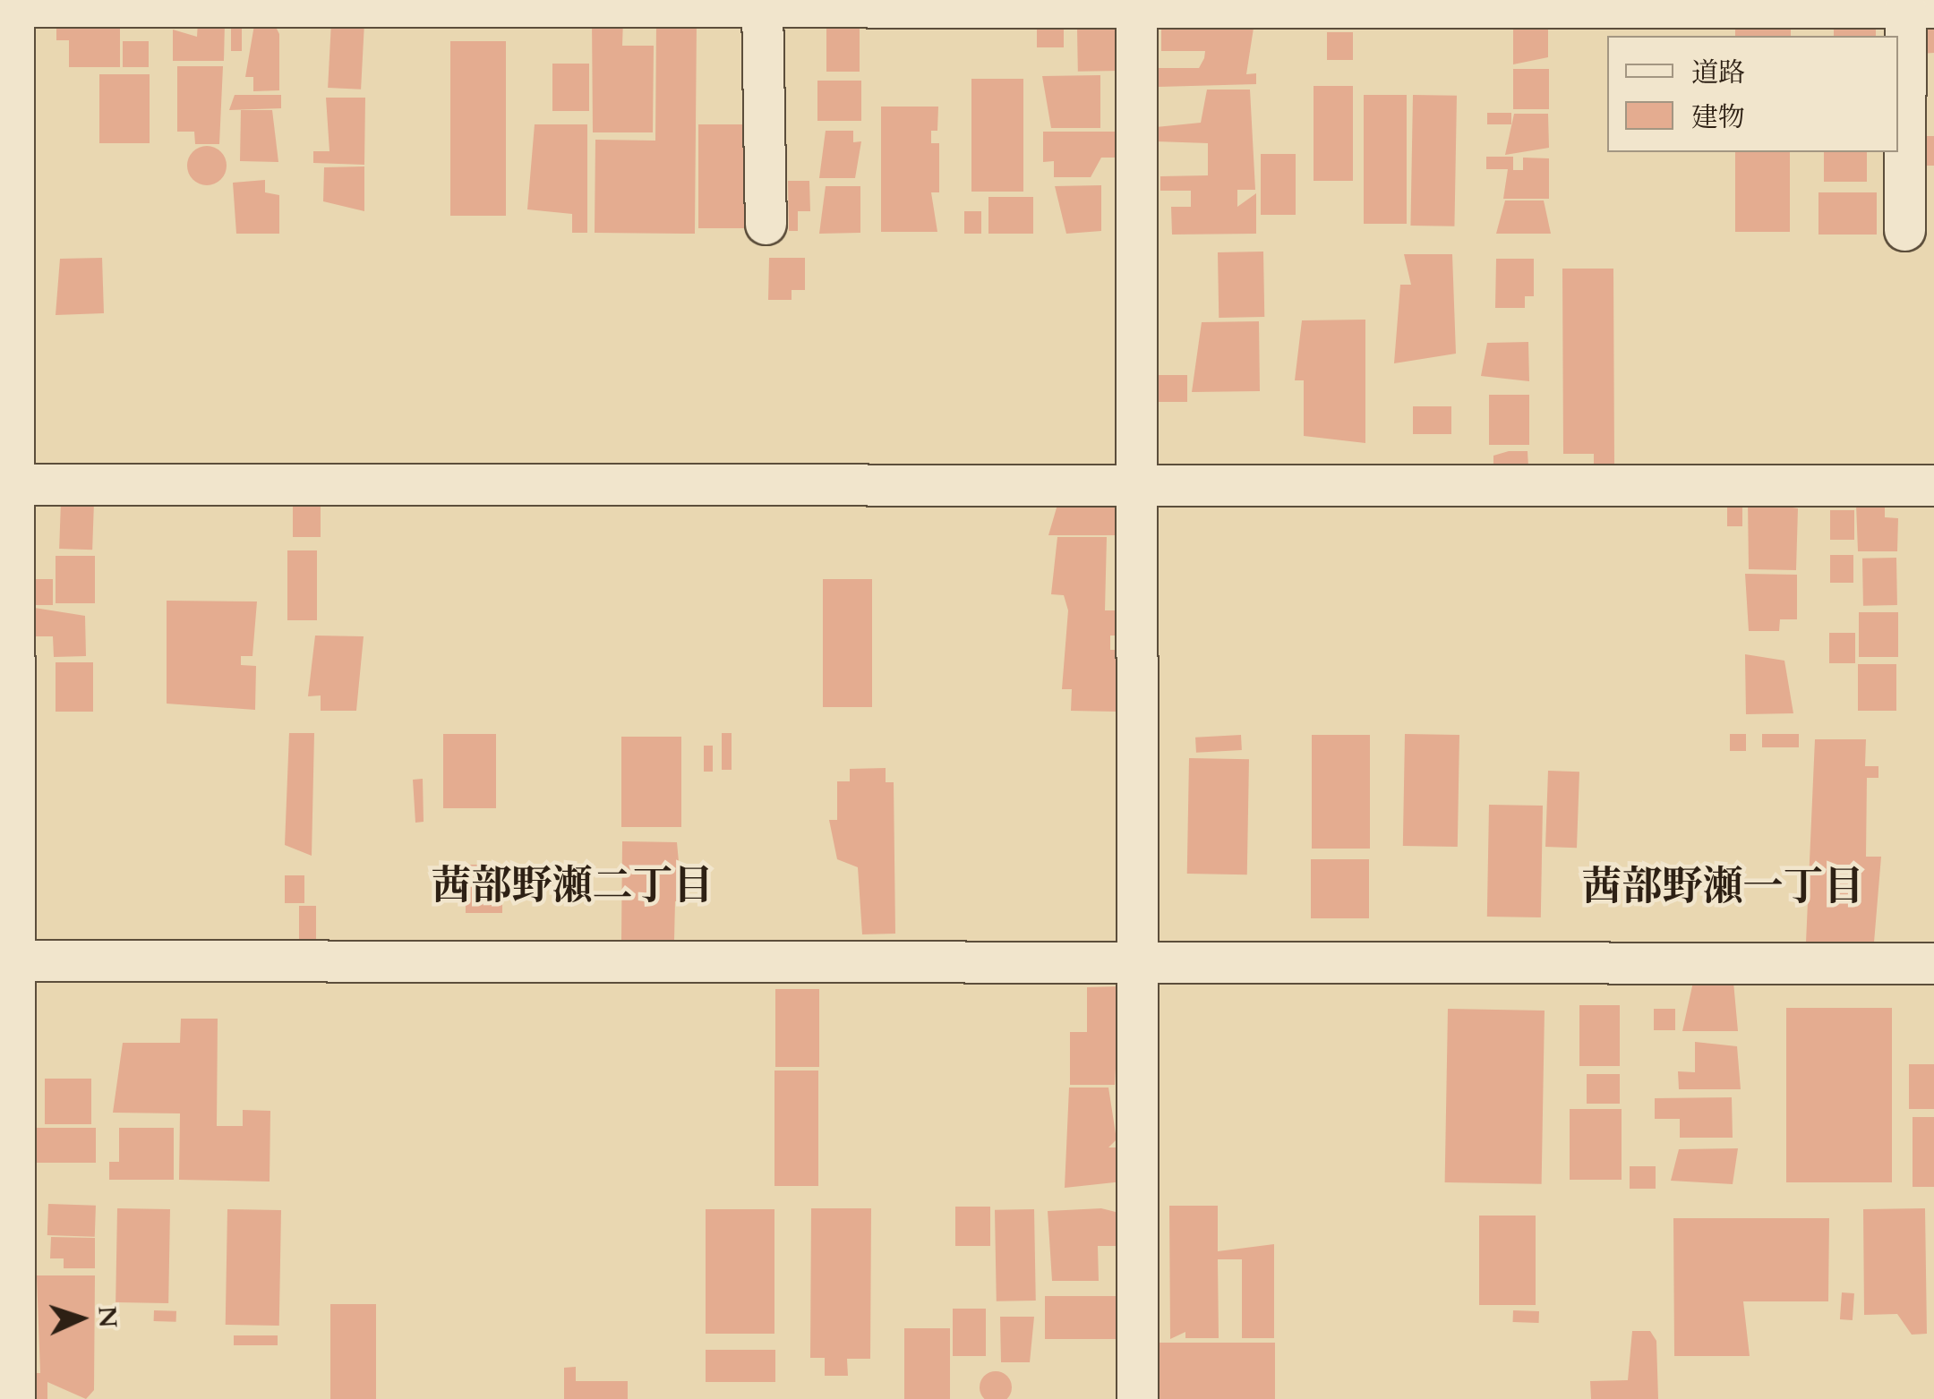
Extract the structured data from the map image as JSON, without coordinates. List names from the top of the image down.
{
  "districts": ["茜部野瀬二丁目", "茜部野瀬一丁目"],
  "legend": ["道路", "建物"],
  "north": "right"
}
